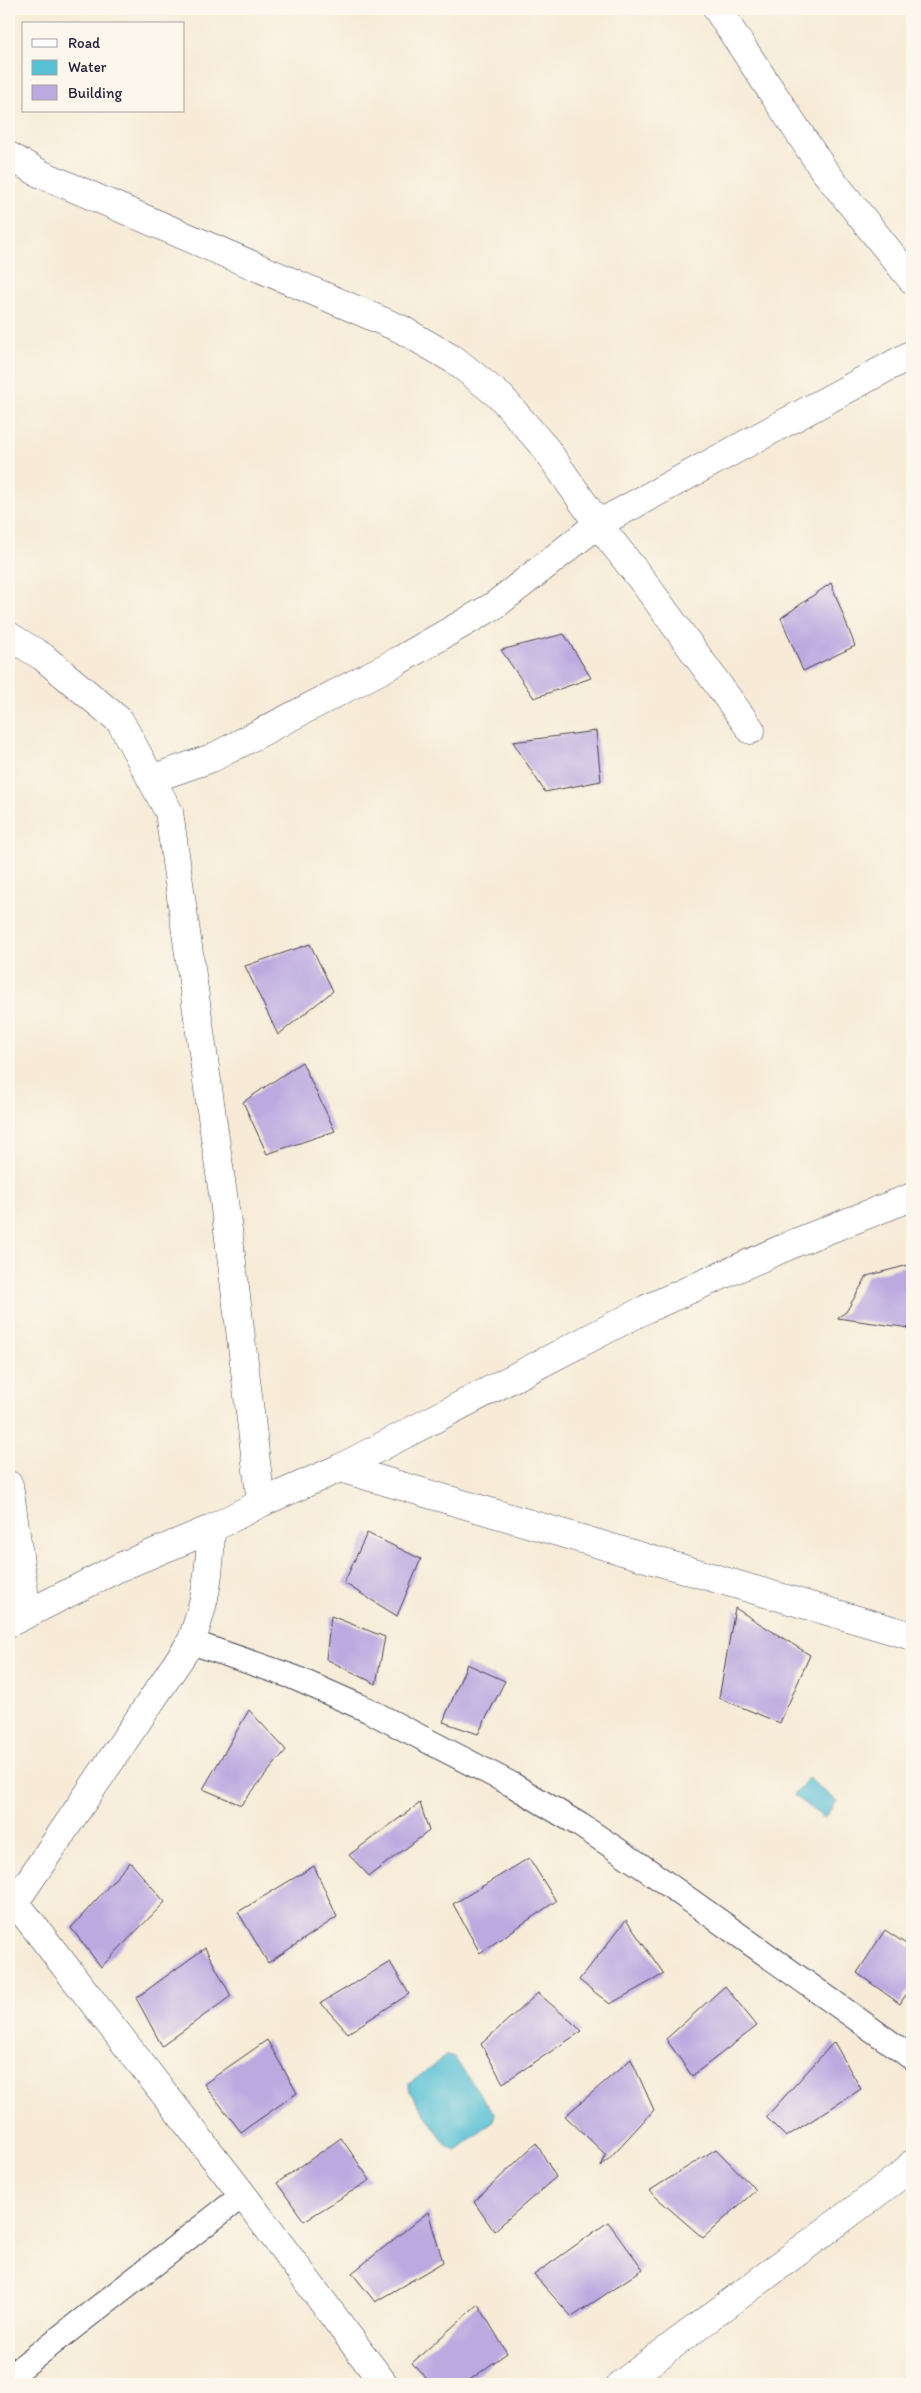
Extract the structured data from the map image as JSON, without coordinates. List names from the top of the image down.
{
  "legend": ["Road", "Water", "Building"]
}
